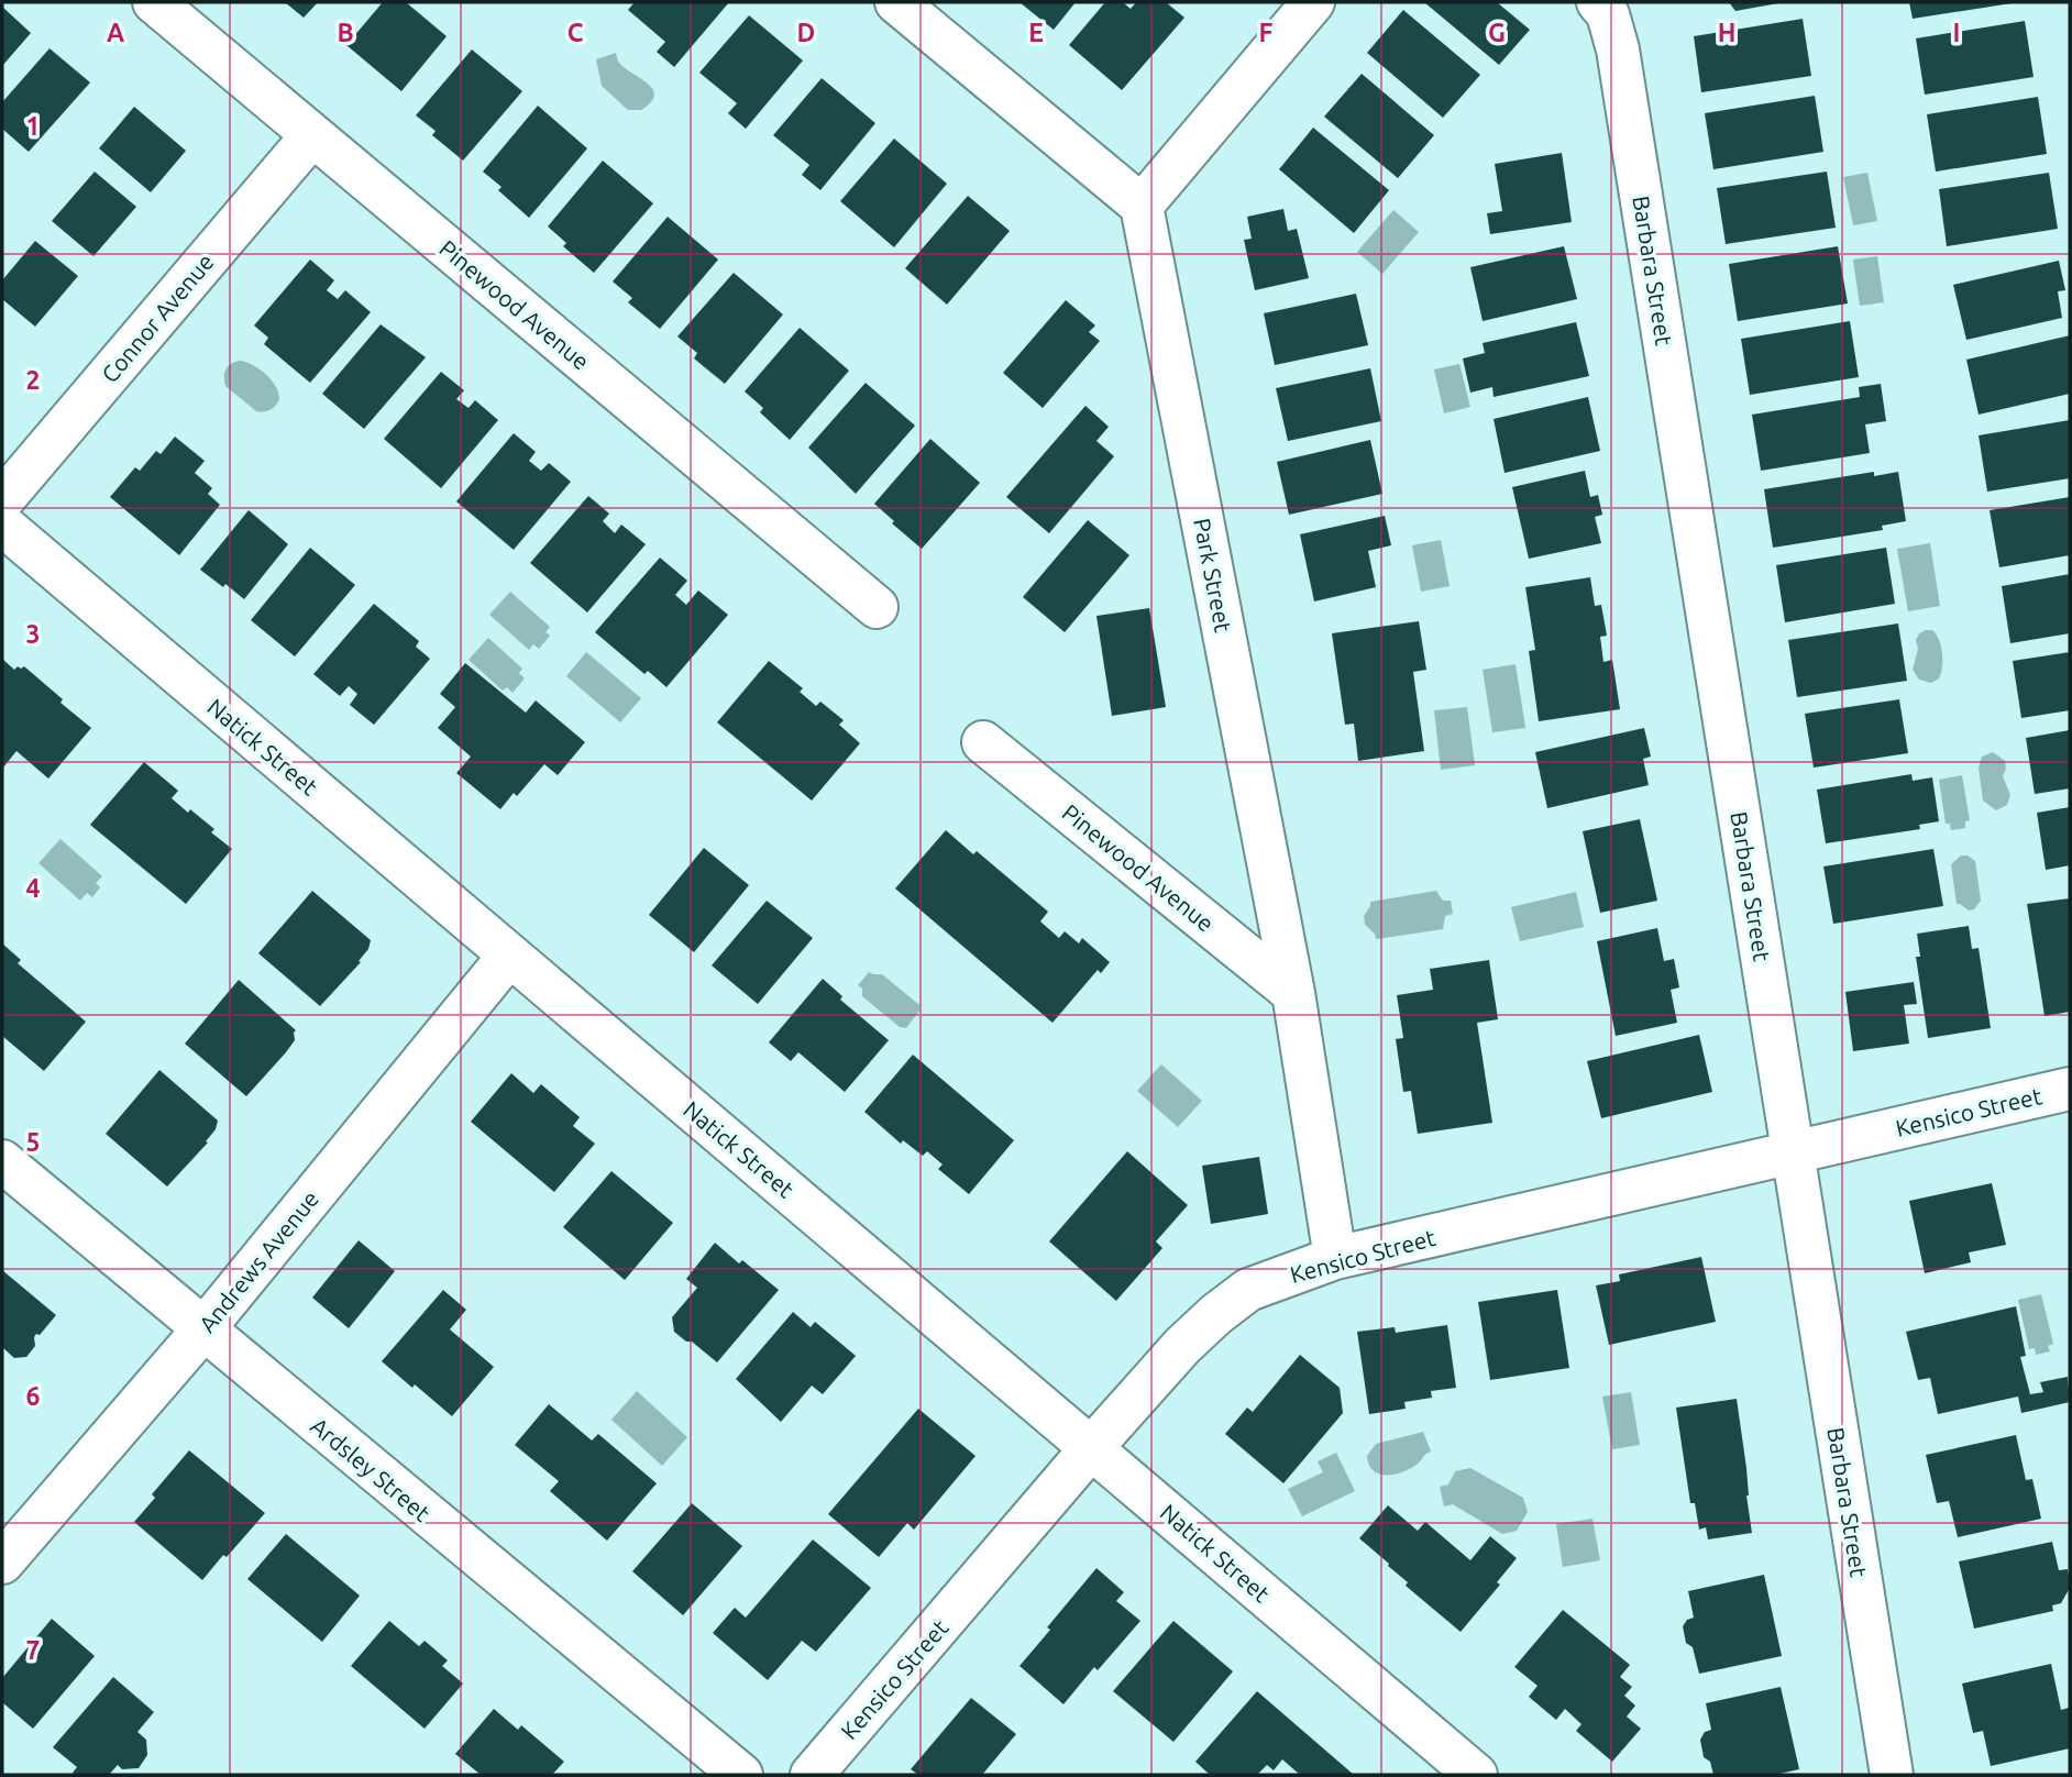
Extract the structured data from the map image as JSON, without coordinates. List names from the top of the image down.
{
  "streets": {
    "street": [
      "Barbara Street",
      "Pinewood Avenue",
      "Connor Avenue",
      "Park Street",
      "Natick Street",
      "Kensico Street",
      "Andrews Avenue",
      "Ardsley Street"
    ]
  },
  "crossings": [
    ["Barbara Street", "Kensico Street"],
    ["Pinewood Avenue", "Connor Avenue"],
    ["Pinewood Avenue", "Park Street"],
    ["Park Street", "Kensico Street"],
    ["Natick Street", "Kensico Street"],
    ["Natick Street", "Andrews Avenue"],
    ["Andrews Avenue", "Ardsley Street"]
  ],
  "grid": {
    "columns": [
      "A",
      "B",
      "C",
      "D",
      "E",
      "F",
      "G",
      "H",
      "I"
    ],
    "rows": [
      "1",
      "2",
      "3",
      "4",
      "5",
      "6",
      "7"
    ]
  }
}
